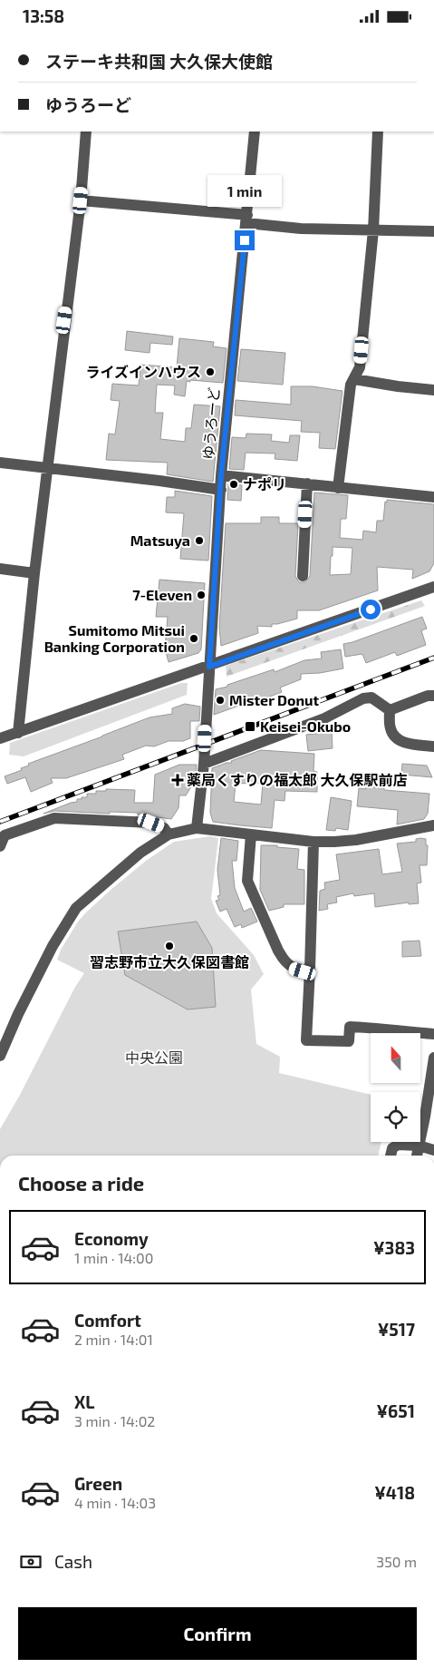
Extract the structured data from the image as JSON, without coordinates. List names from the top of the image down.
{
  "streets": {
    "street": ["ゆうろーど"]
  },
  "parks": ["中央公園"],
  "places": {
    "other": [
      "ライズインハウス",
      "ナポリ",
      "Matsuya",
      "7-Eleven",
      "Sumitomo Mitsui Banking Corporation",
      "Mister Donut",
      "習志野市立大久保図書館"
    ],
    "transit": ["Keisei-Okubo"],
    "health": ["薬局くすりの福太郎 大久保駅前店"]
  },
  "north": "top",
  "page": {
    "status": "13:58",
    "banner": ["ステーキ共和国 大久保大使館", "ゆうろーど"],
    "bubble": "1 min",
    "heading": "Choose a ride",
    "list": [
      {
        "name": "Economy",
        "note": "1 min · 14:00",
        "value": "¥383"
      },
      {
        "name": "Comfort",
        "note": "2 min · 14:01",
        "value": "¥517"
      },
      {
        "name": "XL",
        "note": "3 min · 14:02",
        "value": "¥651"
      },
      {
        "name": "Green",
        "note": "4 min · 14:03",
        "value": "¥418"
      }
    ],
    "pay": ["Cash", "350 m"],
    "buttons": "Confirm"
  }
}
